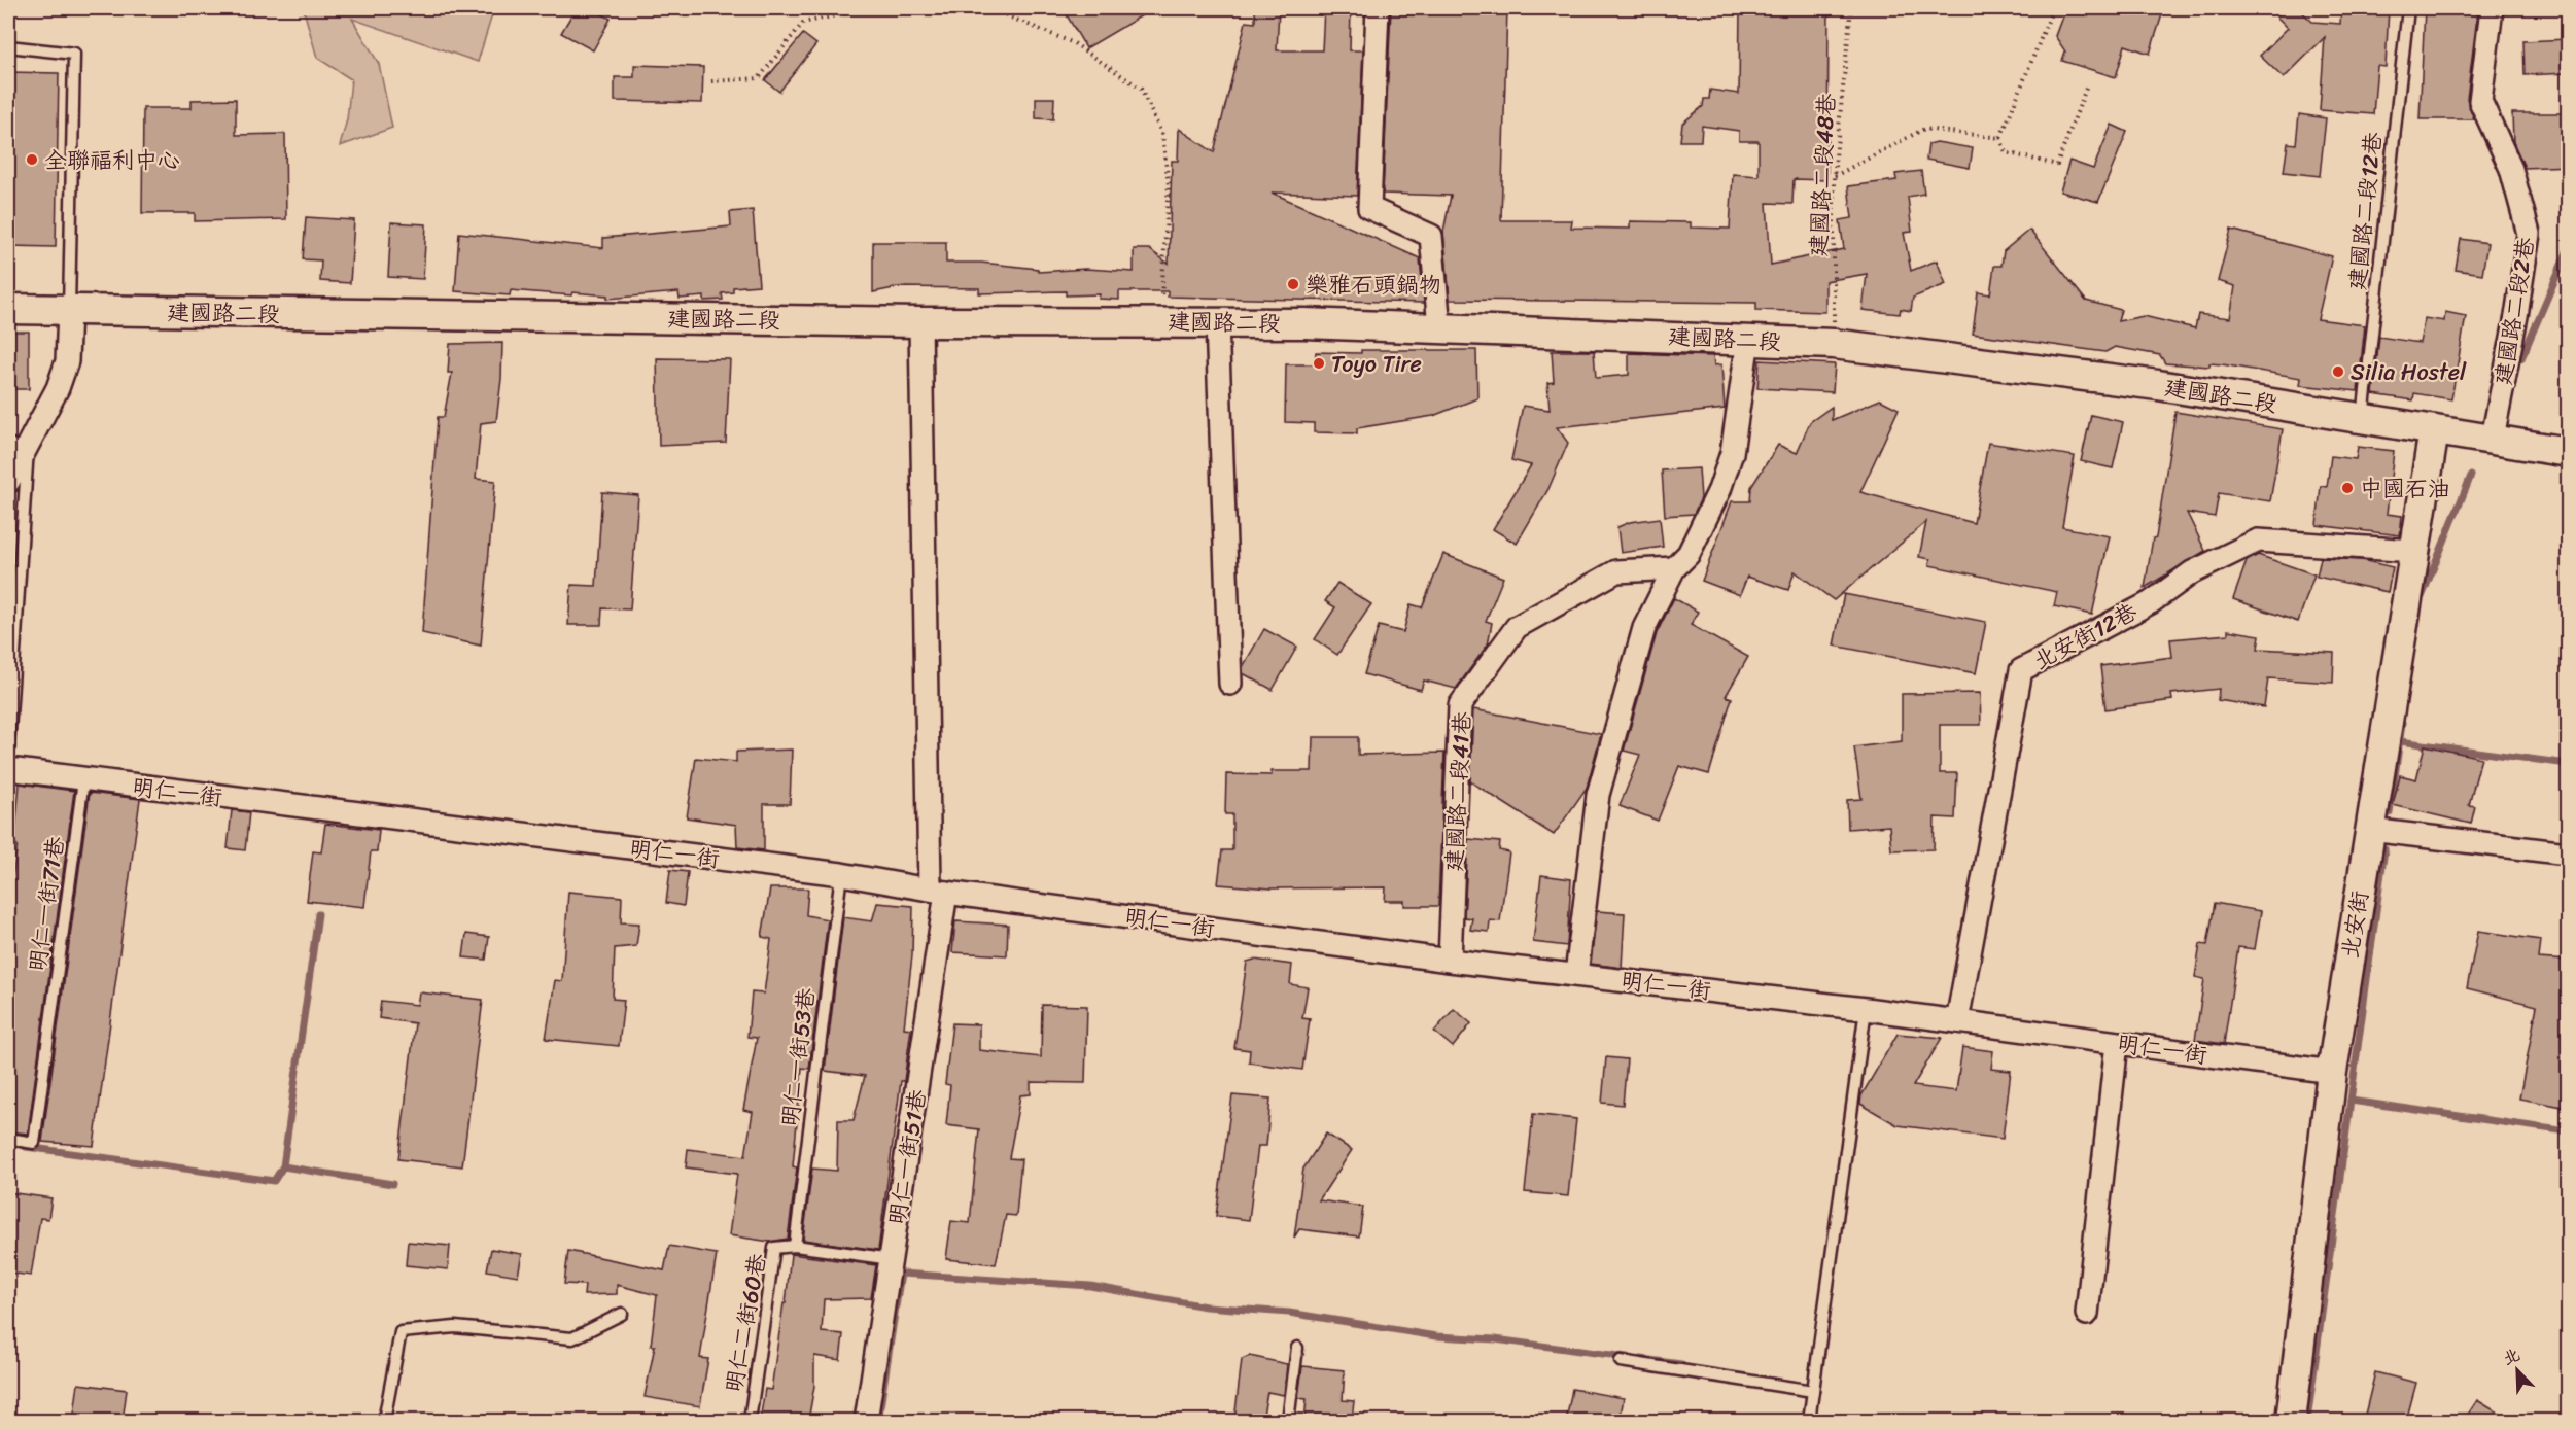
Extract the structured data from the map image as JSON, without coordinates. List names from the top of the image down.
{
  "streets": {
    "street": [
      "建國路二段2巷",
      "建國路二段",
      "北安街12巷",
      "明仁一街",
      "建國路二段41巷",
      "北安街",
      "明仁一街51巷"
    ],
    "lane": [
      "建國路二段12巷",
      "明仁一街71巷",
      "明仁一街53巷",
      "明仁二街60巷"
    ],
    "path": ["建國路二段48巷"]
  },
  "crossings": [
    ["建國路二段48巷", "建國路二段"],
    ["建國路二段12巷", "建國路二段"],
    ["建國路二段2巷", "建國路二段"],
    ["建國路二段", "北安街"],
    ["建國路二段", "明仁一街51巷"],
    ["北安街12巷", "明仁一街"],
    ["北安街12巷", "北安街"],
    ["明仁一街", "建國路二段41巷"],
    ["明仁一街", "明仁一街71巷"],
    ["明仁一街", "北安街"],
    ["明仁一街", "明仁一街53巷"],
    ["明仁一街", "明仁一街51巷"],
    ["明仁一街53巷", "明仁二街60巷"]
  ],
  "places": [
    "全聯福利中心",
    "樂雅石頭鍋物",
    "Toyo Tire",
    "Silia Hostel",
    "中國石油"
  ],
  "north": "top left"
}
